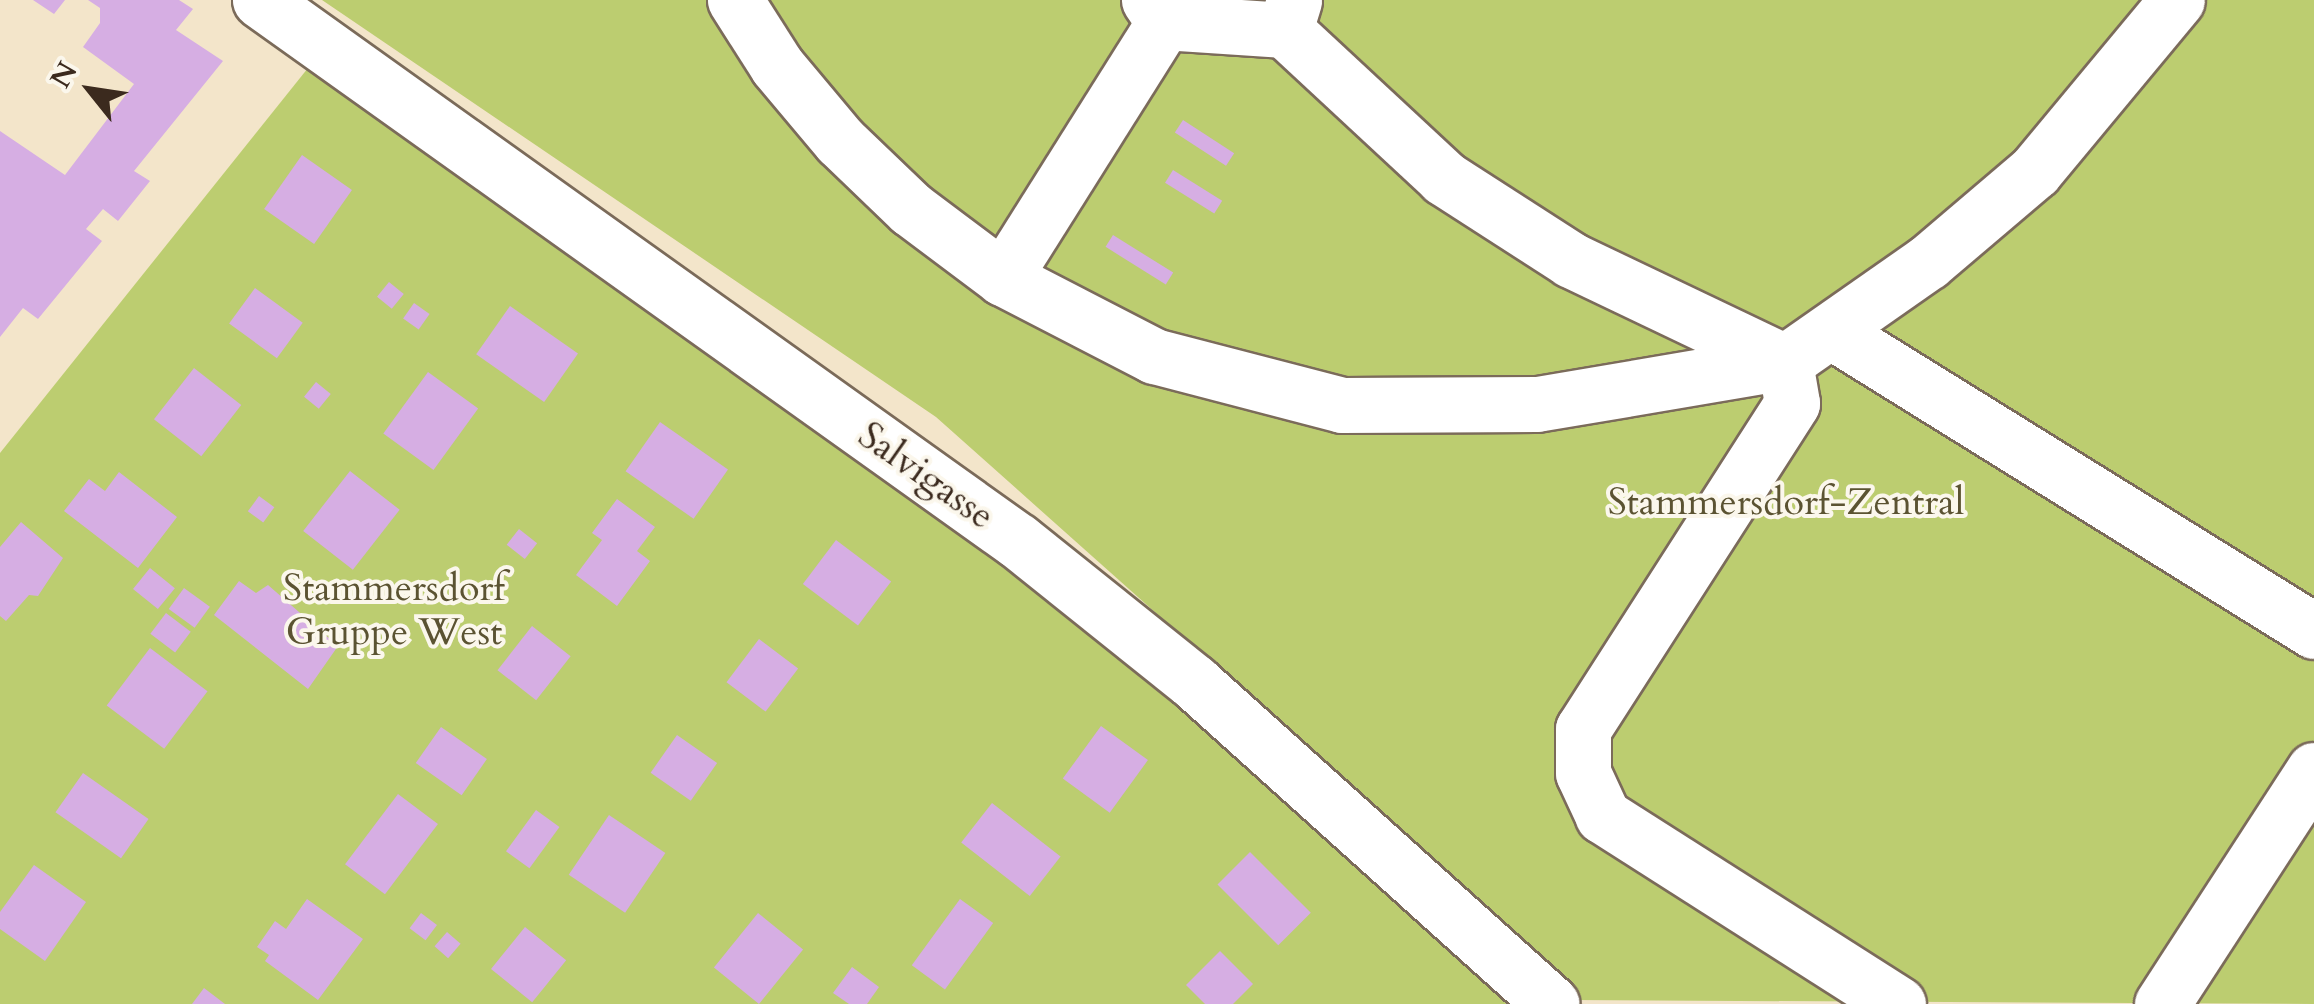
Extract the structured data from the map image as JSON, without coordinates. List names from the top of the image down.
{
  "streets": {
    "street": ["Salvigasse"]
  },
  "parks": ["Stammersdorf-Zentral", "Stammersdorf Gruppe West"],
  "north": "top left"
}
